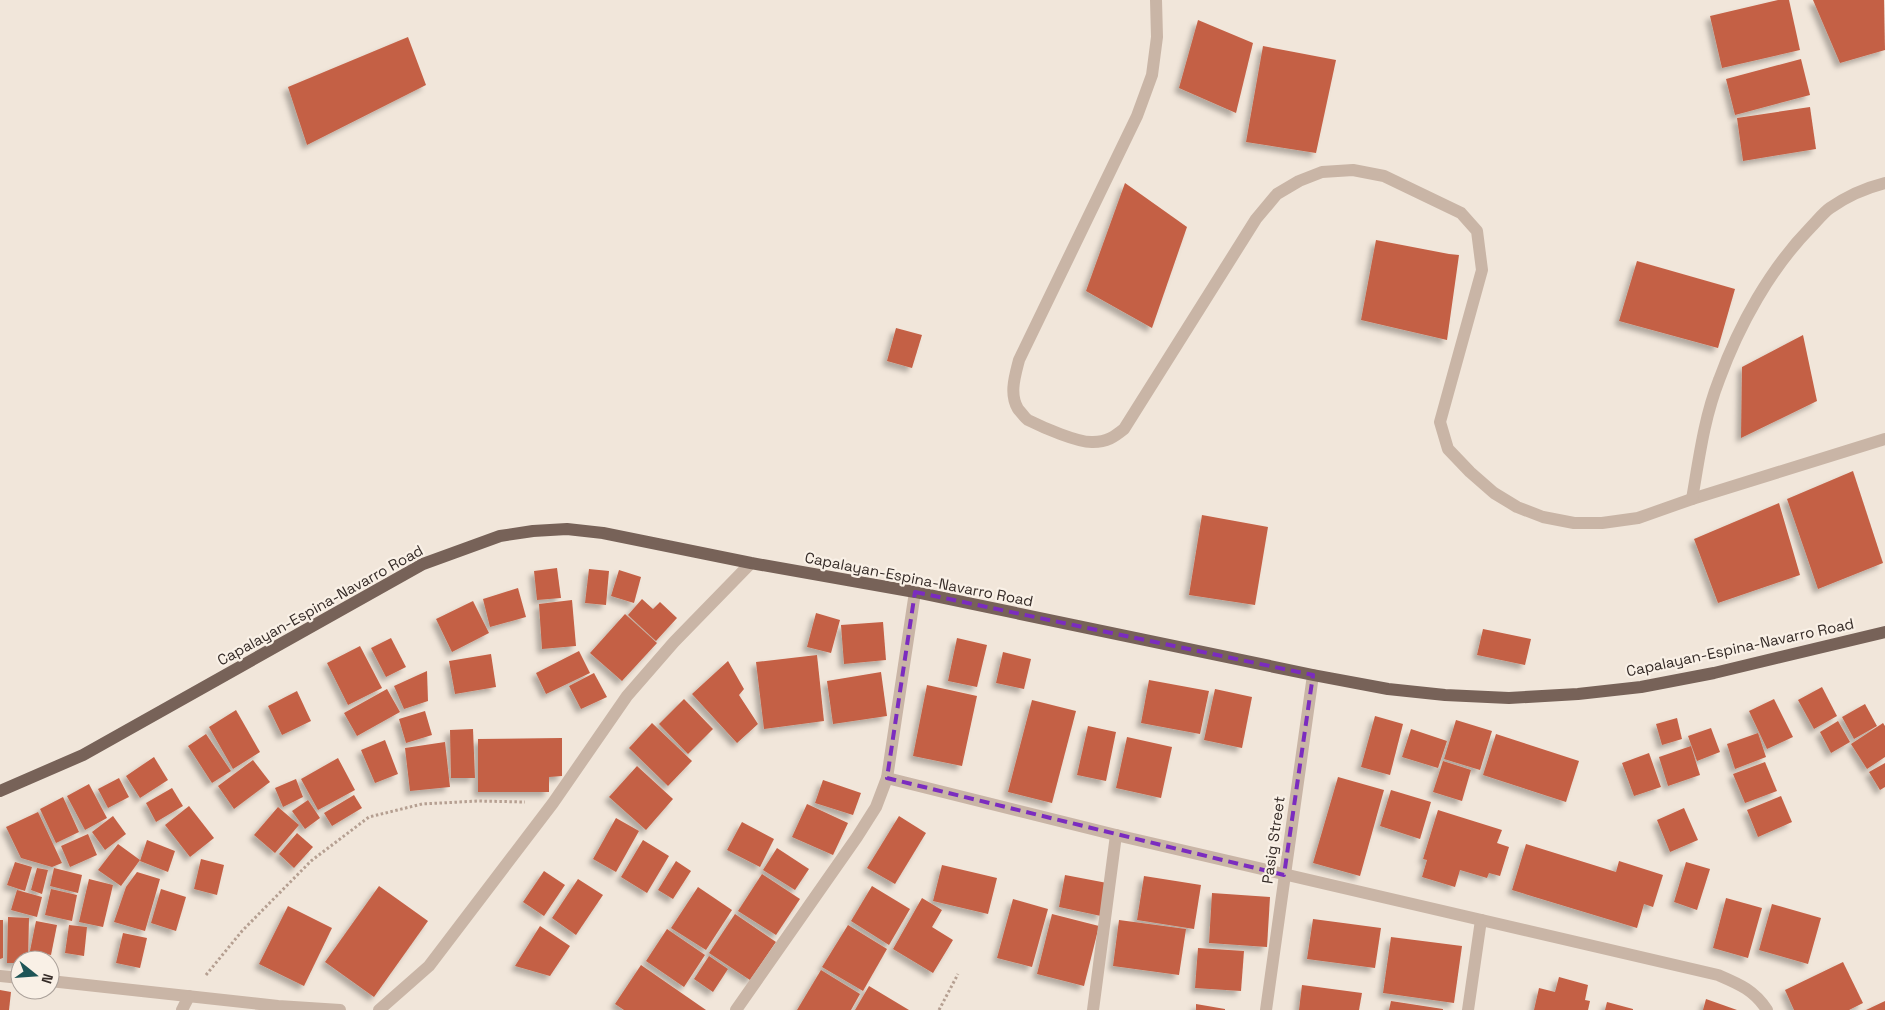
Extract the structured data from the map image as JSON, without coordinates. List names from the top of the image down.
{
  "streets": {
    "main road": ["Capalayan-Espina-Navarro Road"],
    "street": ["Pasig Street"]
  },
  "crossings": [
    ["Capalayan-Espina-Navarro Road", "Pasig Street"]
  ],
  "north": "right"
}
